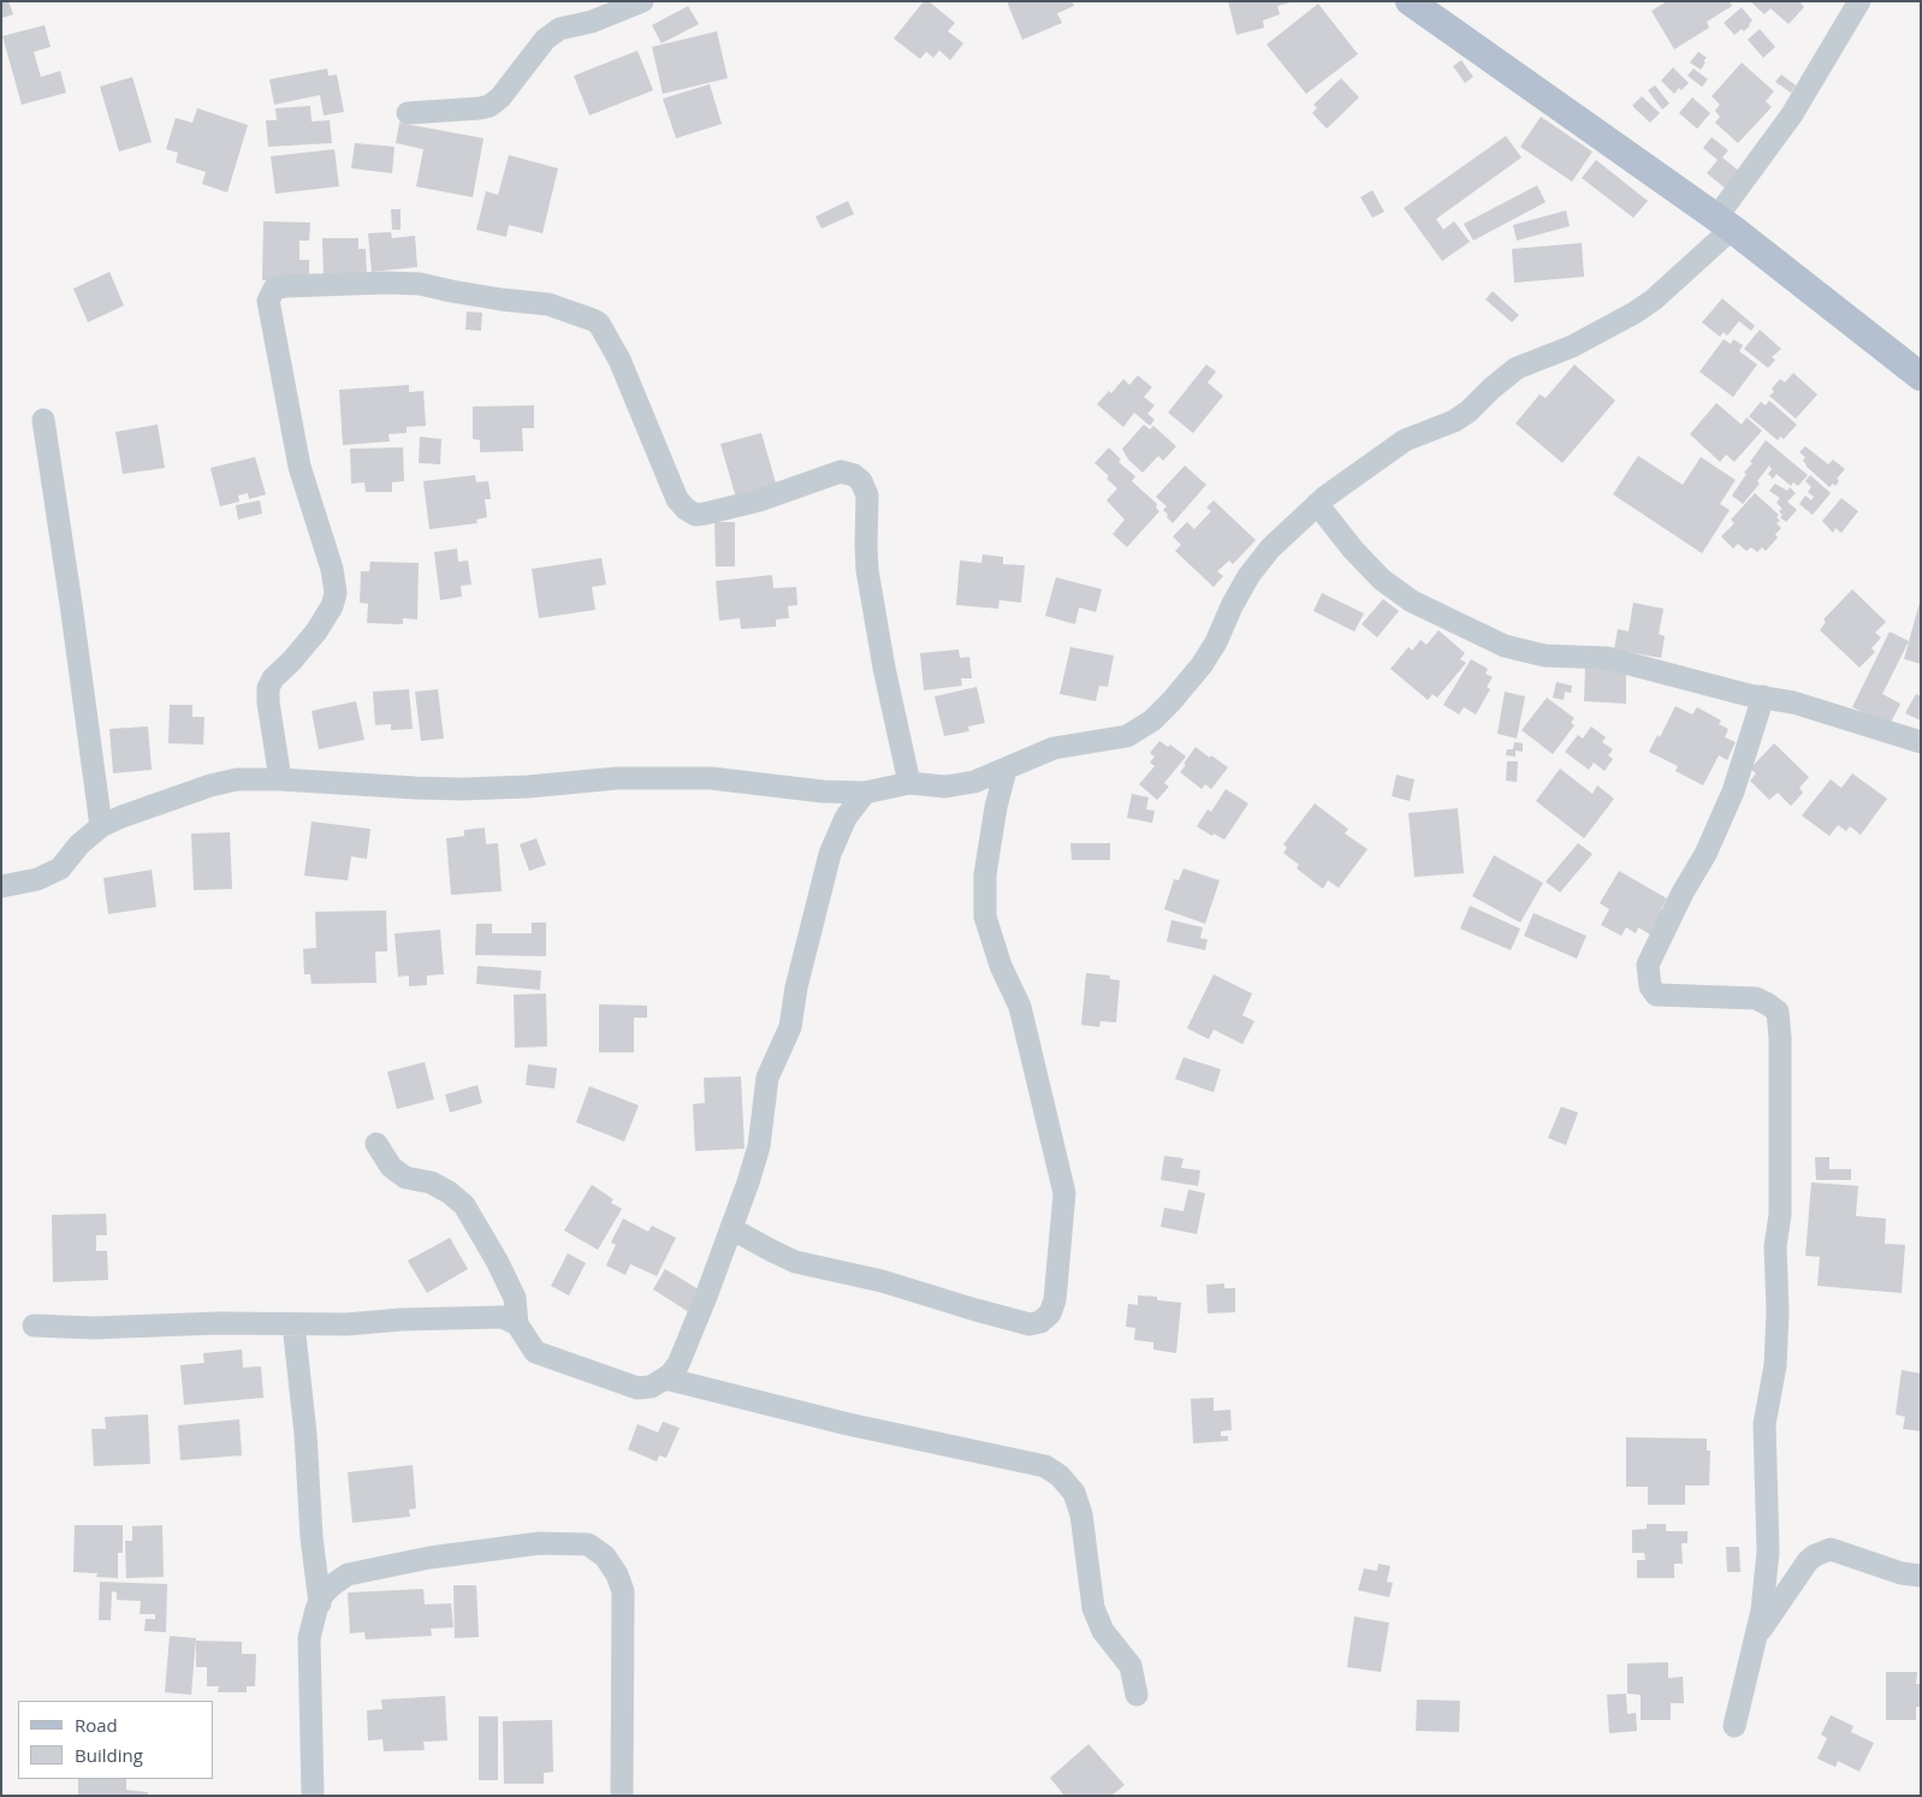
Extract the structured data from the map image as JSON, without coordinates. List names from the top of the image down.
{
  "legend": ["Road", "Building"]
}
